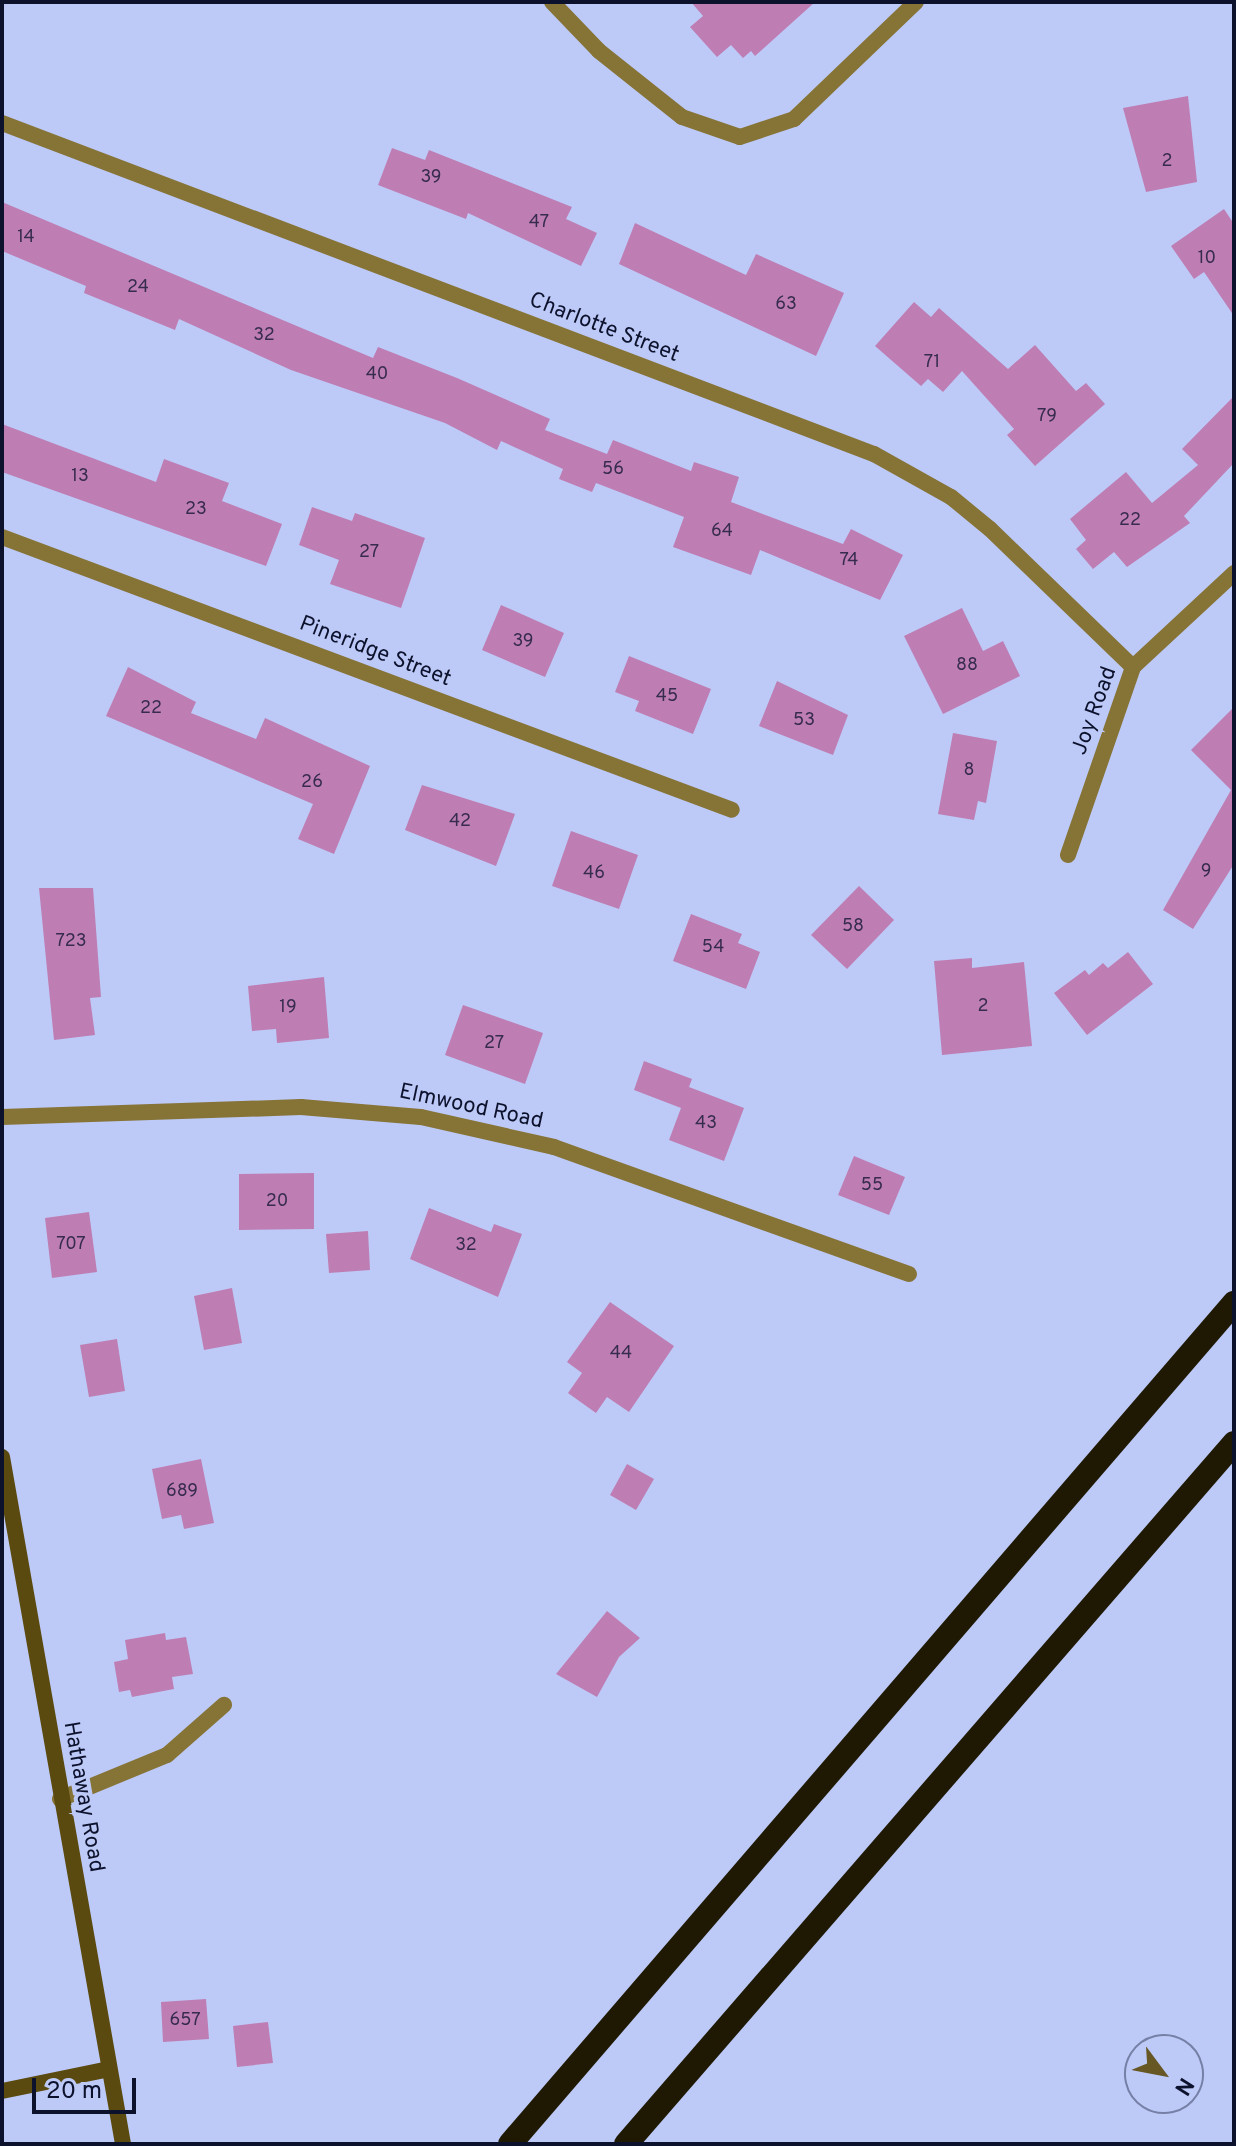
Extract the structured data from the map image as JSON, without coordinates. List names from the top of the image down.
{
  "streets": {
    "main road": ["Hathaway Road"],
    "street": [
      "Charlotte Street",
      "Pineridge Street",
      "Joy Road",
      "Elmwood Road"
    ]
  },
  "crossings": [
    ["Charlotte Street", "Joy Road"]
  ],
  "house_numbers": [
    "2",
    "39",
    "47",
    "14",
    "10",
    "24",
    "63",
    "32",
    "71",
    "40",
    "79",
    "56",
    "13",
    "23",
    "22",
    "64",
    "27",
    "74",
    "39",
    "88",
    "45",
    "22",
    "53",
    "8",
    "26",
    "42",
    "9",
    "46",
    "58",
    "723",
    "54",
    "2",
    "19",
    "27",
    "43",
    "55",
    "20",
    "707",
    "32",
    "44",
    "689",
    "657"
  ],
  "scale_bar": "20 m",
  "north": "bottom right"
}
